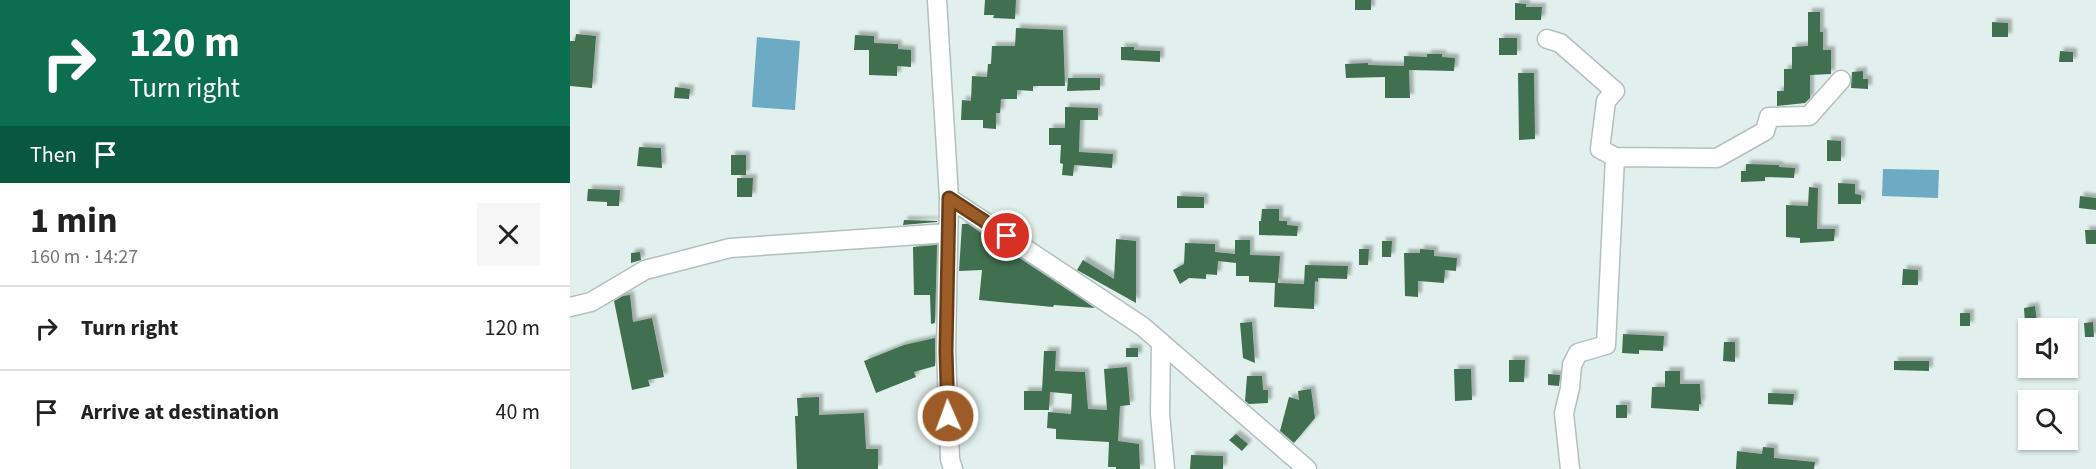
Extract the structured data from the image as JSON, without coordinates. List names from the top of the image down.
{
  "page": {
    "turn": ["120 m", "Turn right"],
    "then": "Then",
    "heading": ["1 min", "160 m · 14:27"],
    "list": [
      {
        "name": "Turn right",
        "value": "120 m"
      },
      {
        "name": "Arrive at destination",
        "value": "40 m"
      }
    ]
  }
}
